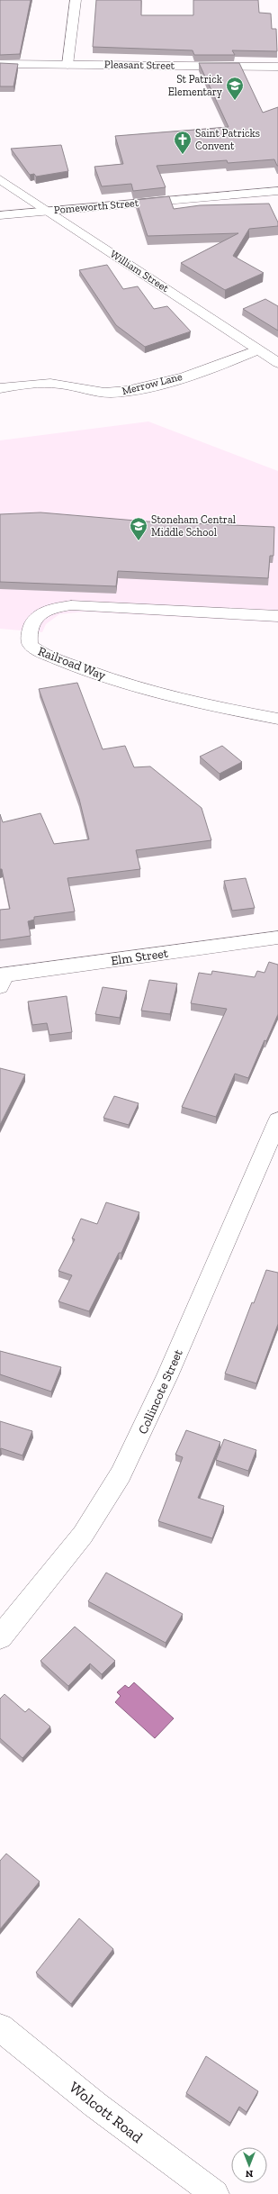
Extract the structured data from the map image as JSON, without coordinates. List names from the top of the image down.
{
  "streets": {
    "street": [
      "Pleasant Street",
      "Pomeworth Street",
      "William Street",
      "Merrow Lane",
      "Railroad Way",
      "Elm Street",
      "Collincote Street",
      "Wolcott Road"
    ]
  },
  "crossings": [
    ["Pomeworth Street", "William Street"],
    ["William Street", "Merrow Lane"]
  ],
  "places": {
    "school or university": ["St Patrick Elementary", "Stoneham Central Middle School"],
    "church": ["Saint Patricks Convent"]
  },
  "north": "bottom"
}
